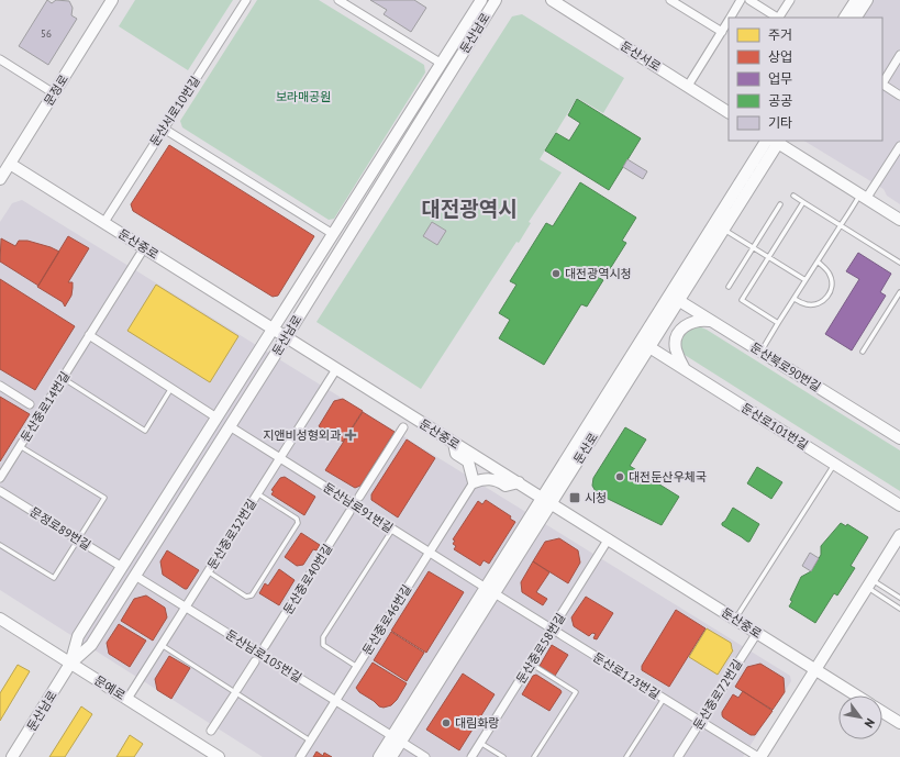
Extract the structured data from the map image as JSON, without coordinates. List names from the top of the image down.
{
  "streets": {
    "main road": [
      "둔산남로",
      "둔산서로",
      "문정로",
      "둔산중로",
      "둔산북로90번길",
      "둔산로101번길",
      "둔산로",
      "문예로"
    ],
    "street": [
      "둔산서로10번길",
      "둔산중로14번길",
      "둔산남로91번길",
      "문정로89번길",
      "둔산중로32번길",
      "둔산중로40번길",
      "둔산중로46번길",
      "둔산중로58번길",
      "둔산남로105번길",
      "둔산로123번길",
      "둔산중로72번길"
    ]
  },
  "crossings": [
    ["둔산남로", "둔산중로"],
    ["둔산남로", "둔산남로91번길"],
    ["둔산남로", "문정로89번길"],
    ["둔산남로", "둔산남로105번길"],
    ["둔산남로", "문예로"],
    ["문정로", "둔산중로"],
    ["둔산서로10번길", "둔산중로"],
    ["둔산중로", "둔산중로14번길"],
    ["둔산중로", "둔산로"],
    ["둔산중로", "둔산중로32번길"],
    ["둔산중로", "둔산중로58번길"],
    ["둔산중로", "둔산중로72번길"],
    ["둔산북로90번길", "둔산로"],
    ["둔산로101번길", "둔산로"],
    ["둔산로", "둔산남로91번길"],
    ["둔산로", "둔산남로105번길"],
    ["둔산로", "둔산로123번길"],
    ["둔산남로91번길", "둔산중로32번길"],
    ["둔산남로91번길", "둔산중로46번길"],
    ["둔산남로91번길", "둔산로123번길"],
    ["둔산중로32번길", "둔산남로105번길"],
    ["둔산중로32번길", "문예로"],
    ["둔산중로46번길", "둔산남로105번길"],
    ["둔산중로58번길", "둔산로123번길"],
    ["둔산로123번길", "둔산중로72번길"]
  ],
  "districts": ["대전광역시"],
  "parks": ["보라매공원"],
  "places": {
    "other": ["대전광역시청", "대전둔산우체국", "대림화랑"],
    "health": ["지앤비성형외과"],
    "transit": ["시청"]
  },
  "house_numbers": ["56"],
  "legend": [
    "주거",
    "상업",
    "업무",
    "공공",
    "기타"
  ],
  "north": "bottom right"
}
